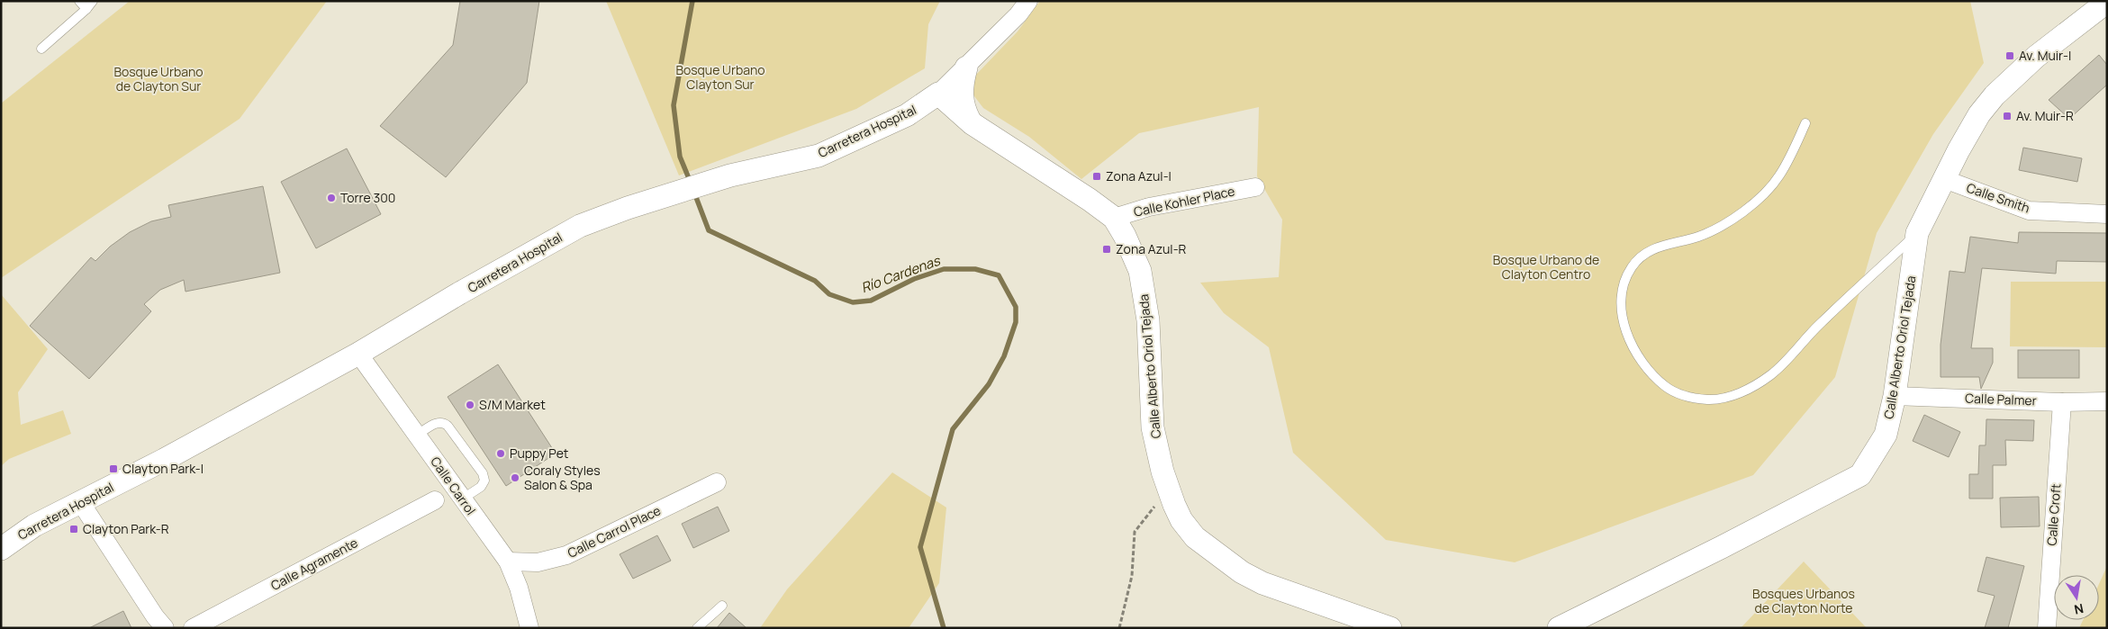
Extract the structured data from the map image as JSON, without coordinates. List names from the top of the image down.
{
  "streets": {
    "street": [
      "Carretera Hospital",
      "Calle Smith",
      "Calle Kohler Place",
      "Calle Alberto Oriol Tejada",
      "Calle Palmer",
      "Calle Carrol",
      "Calle Croft",
      "Calle Carrol Place",
      "Calle Agramente"
    ]
  },
  "crossings": [
    ["Carretera Hospital", "Calle Alberto Oriol Tejada"],
    ["Carretera Hospital", "Calle Carrol"],
    ["Calle Smith", "Calle Alberto Oriol Tejada"],
    ["Calle Kohler Place", "Calle Alberto Oriol Tejada"],
    ["Calle Alberto Oriol Tejada", "Calle Palmer"],
    ["Calle Palmer", "Calle Croft"],
    ["Calle Carrol", "Calle Carrol Place"]
  ],
  "water": ["Río Cardenas"],
  "parks": [
    "Bosque Urbano Clayton Sur",
    "Bosque Urbano de Clayton Sur",
    "Bosque Urbano de Clayton Centro",
    "Bosques Urbanos de Clayton Norte"
  ],
  "places": {
    "transit": [
      "Av. Muir-I",
      "Av. Muir-R",
      "Zona Azul-I",
      "Zona Azul-R",
      "Clayton Park-I",
      "Clayton Park-R"
    ],
    "other": [
      "Torre 300",
      "S/M Market",
      "Puppy Pet",
      "Coraly Styles Salon & Spa"
    ]
  },
  "north": "bottom"
}
